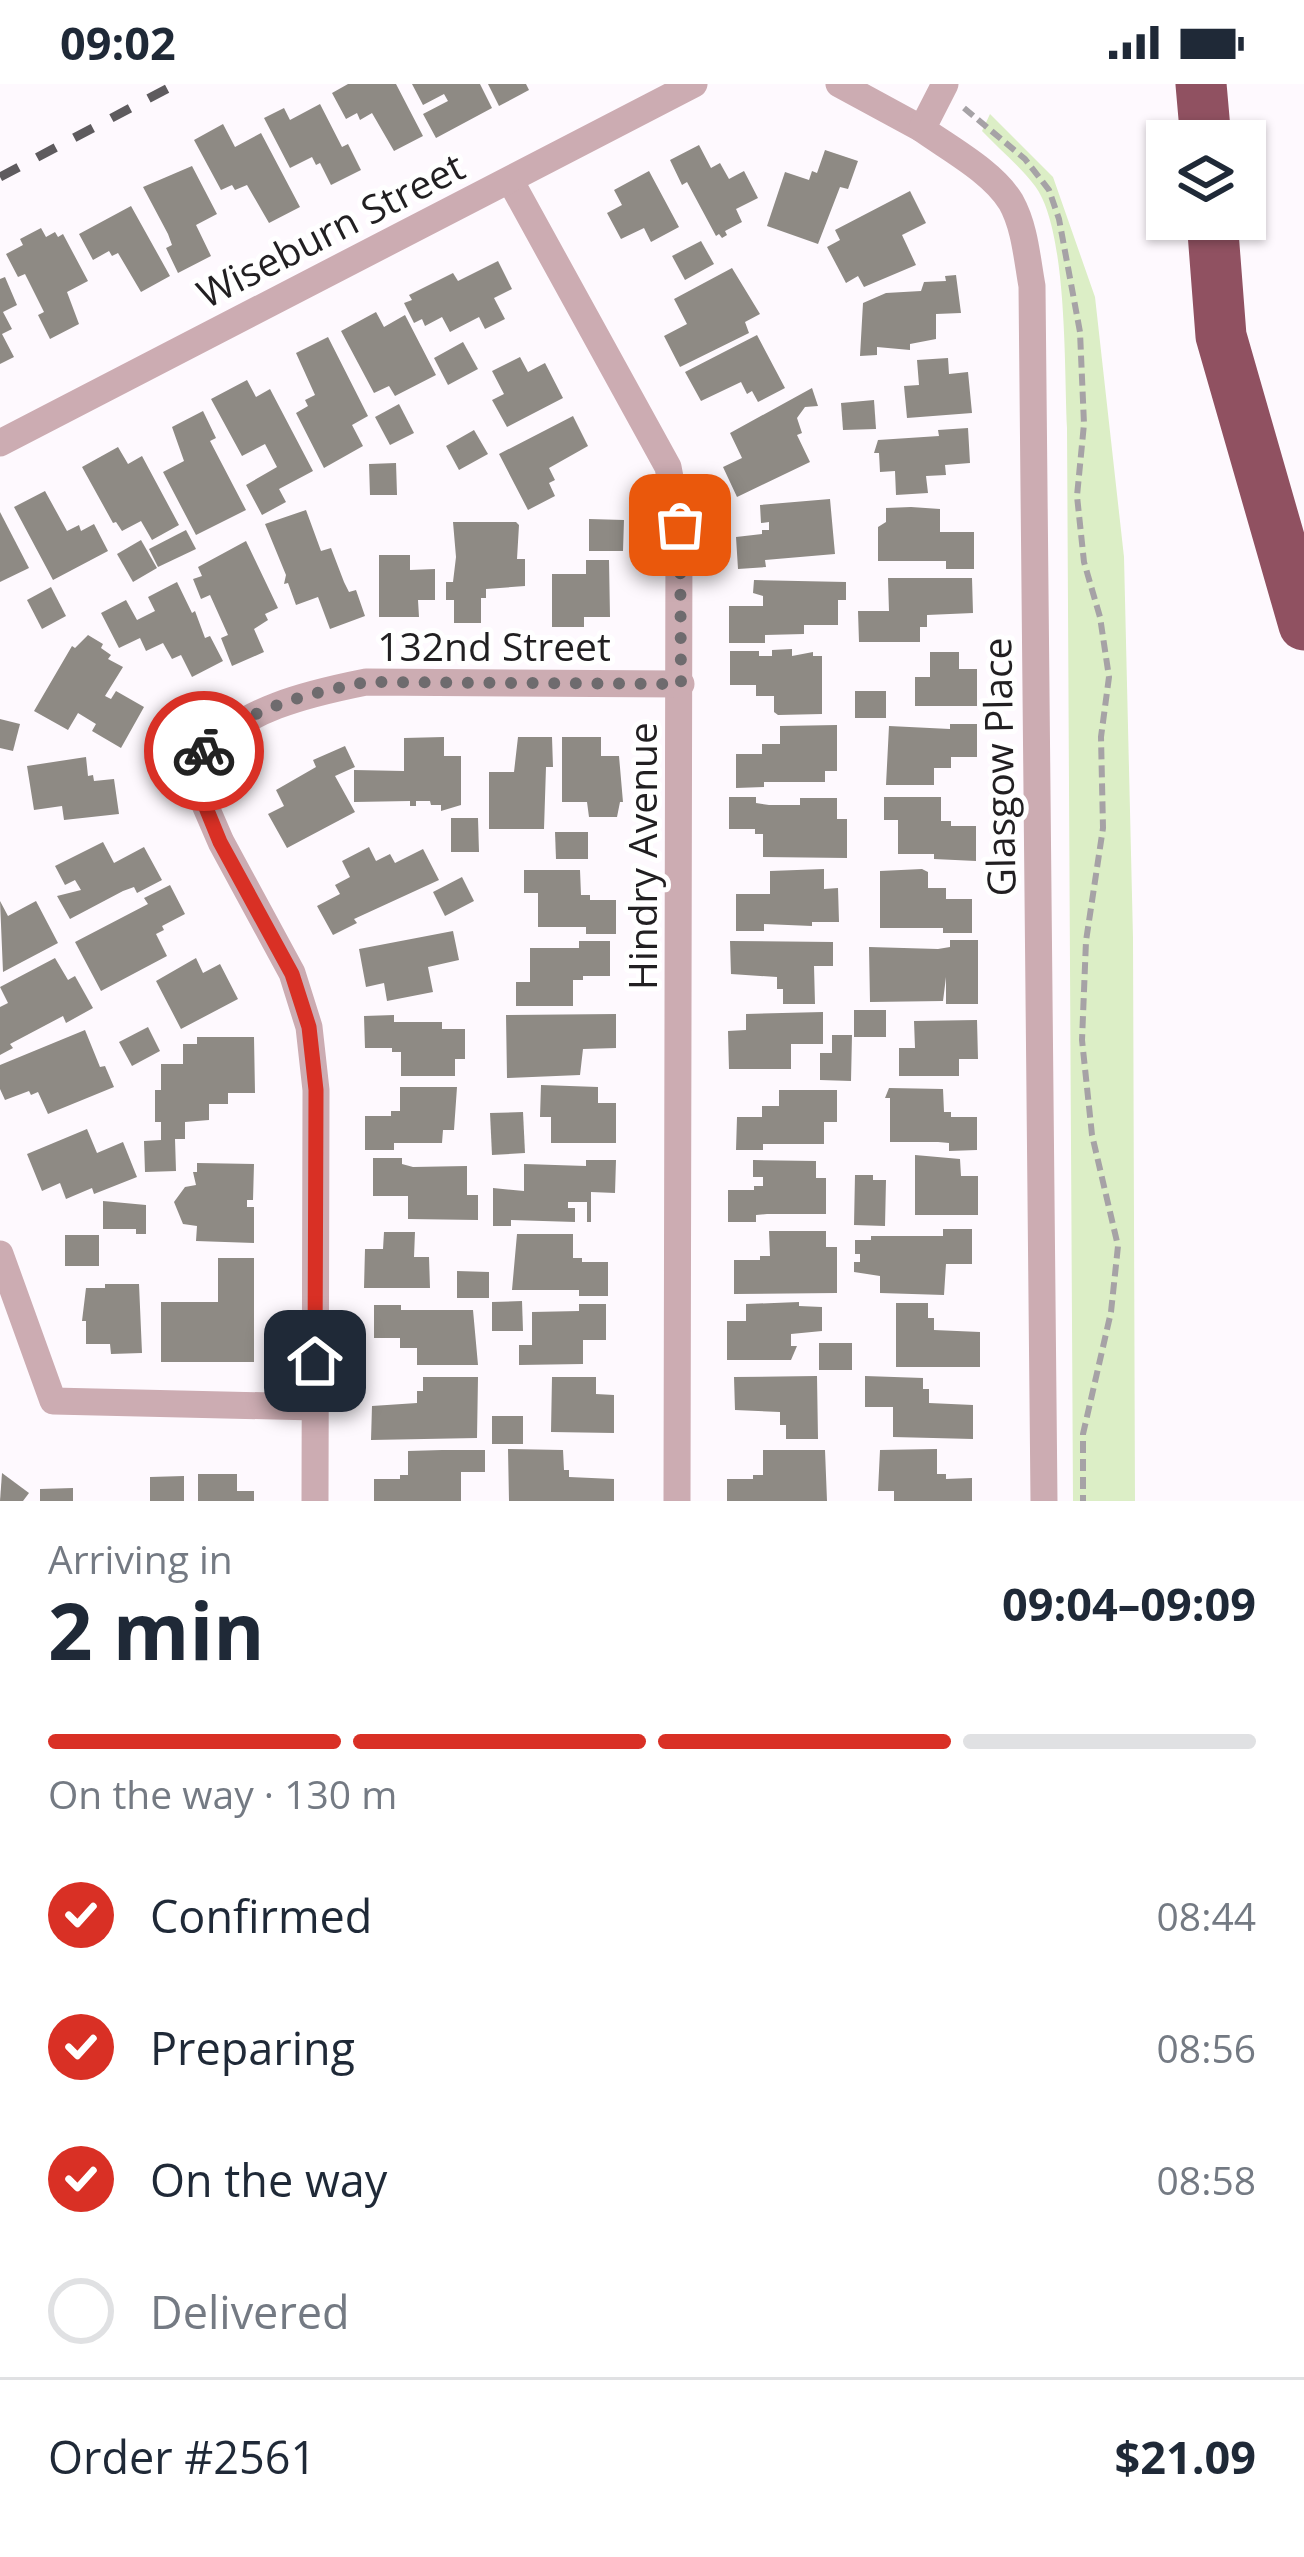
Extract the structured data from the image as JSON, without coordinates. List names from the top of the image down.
{
  "streets": {
    "street": [
      "Wiseburn Street",
      "132nd Street",
      "Glasgow Place",
      "Hindry Avenue"
    ]
  },
  "crossings": [
    ["Wiseburn Street", "Hindry Avenue"],
    ["132nd Street", "Hindry Avenue"]
  ],
  "page": {
    "status": "09:02",
    "heading": ["2 min", "Arriving in", "09:04–09:09"],
    "panel": ["Order #2561", "$21.09"],
    "bar": "On the way · 130 m",
    "list": [
      ["Confirmed", "08:44"],
      ["Preparing", "08:56"],
      ["On the way", "08:58"],
      "Delivered"
    ]
  }
}
